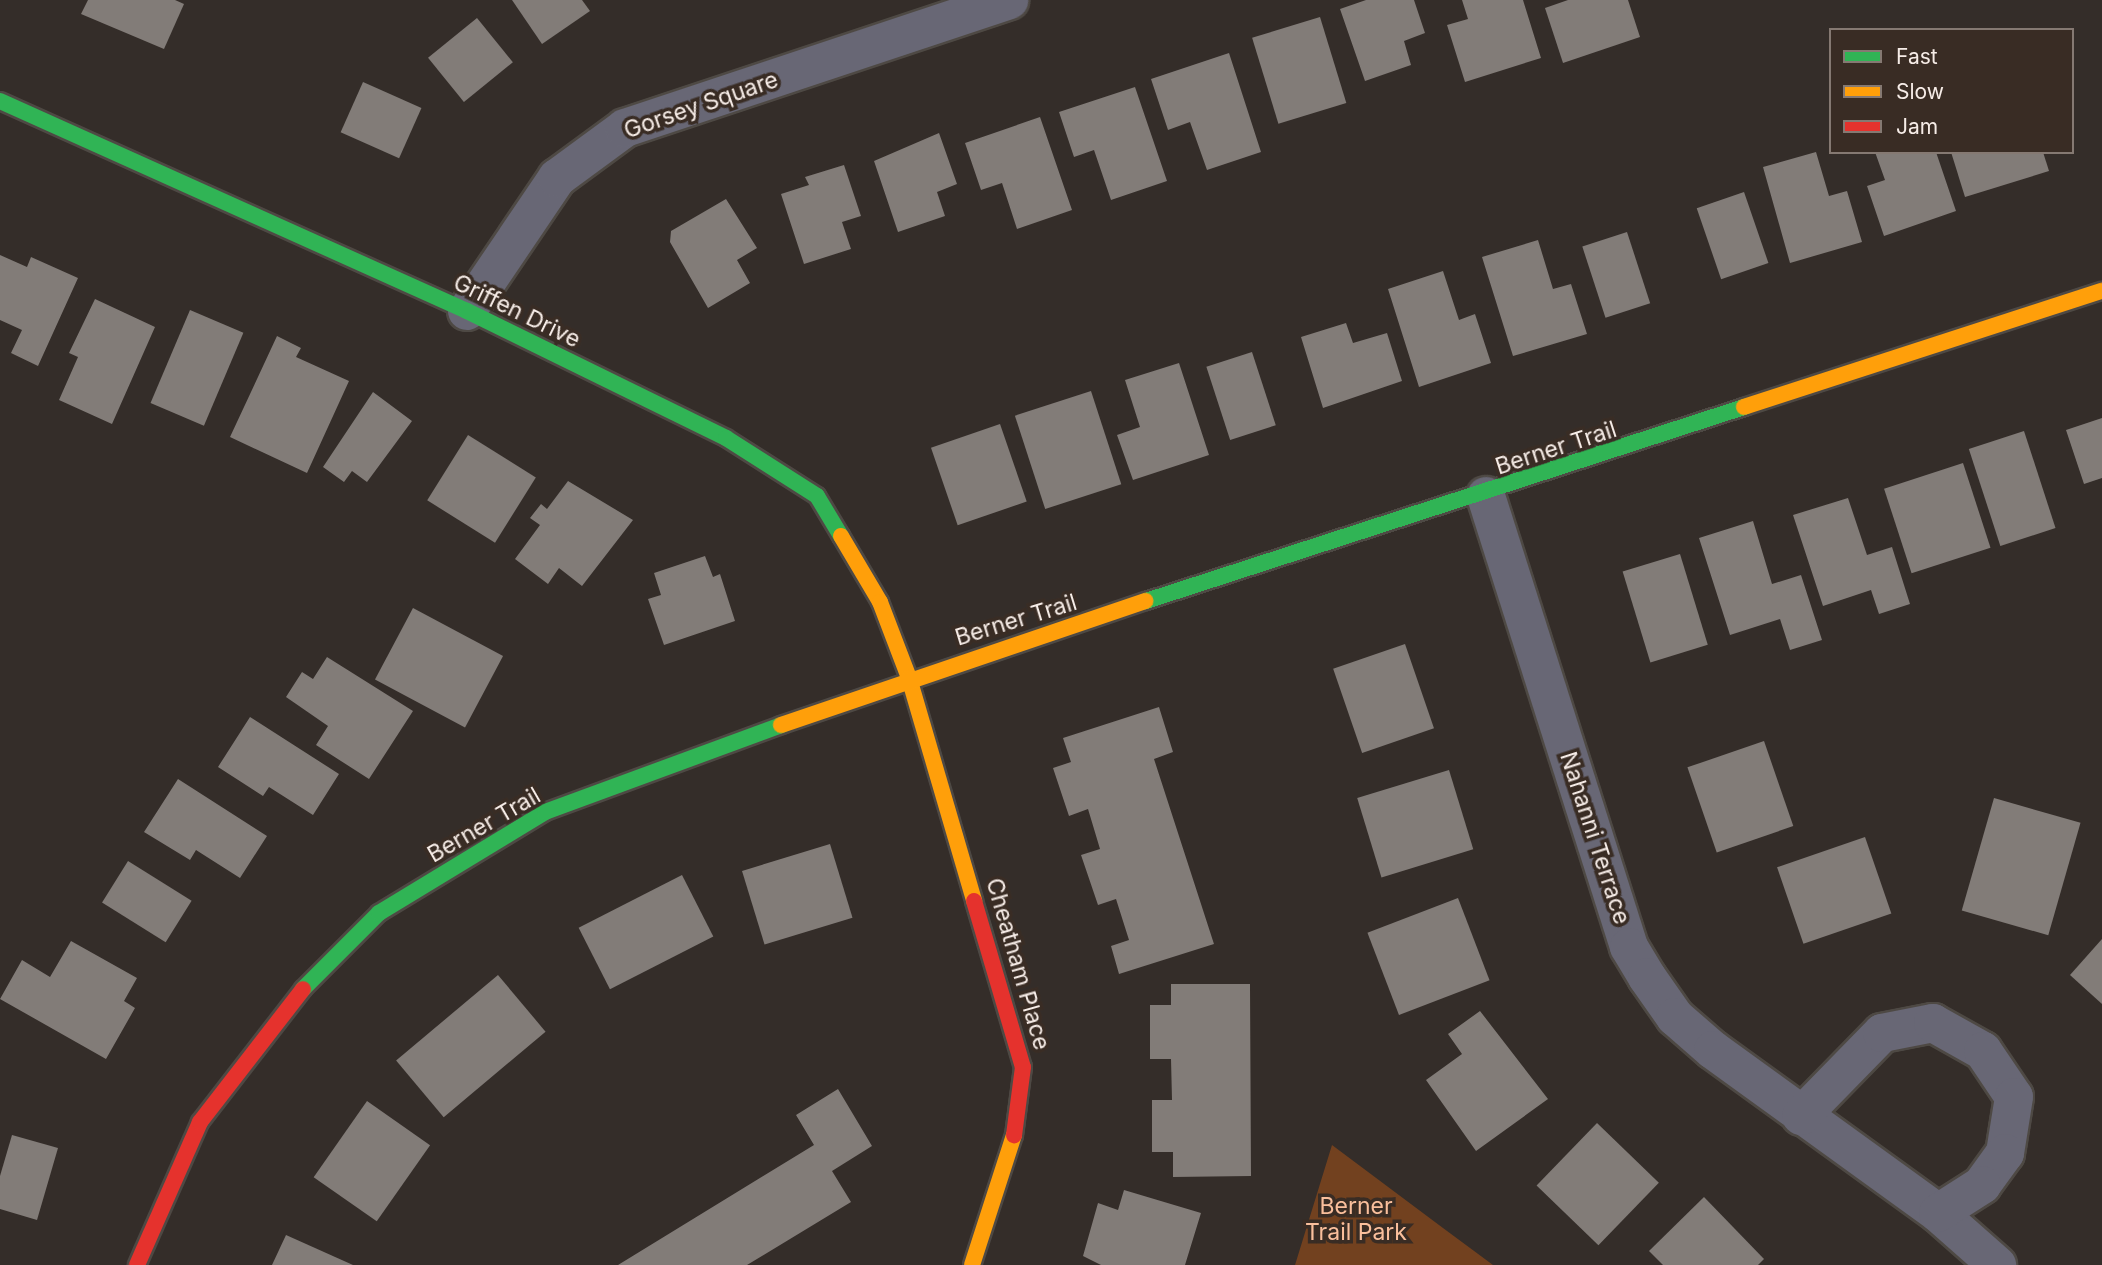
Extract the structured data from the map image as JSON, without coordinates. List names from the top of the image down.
{
  "streets": {
    "street": [
      "Gorsey Square",
      "Griffen Drive",
      "Berner Trail",
      "Nahanni Terrace",
      "Cheatham Place"
    ]
  },
  "crossings": [
    ["Gorsey Square", "Griffen Drive"],
    ["Griffen Drive", "Berner Trail"],
    ["Griffen Drive", "Cheatham Place"],
    ["Berner Trail", "Nahanni Terrace"],
    ["Berner Trail", "Cheatham Place"]
  ],
  "parks": ["Berner Trail Park"],
  "legend": ["Fast", "Slow", "Jam"]
}
